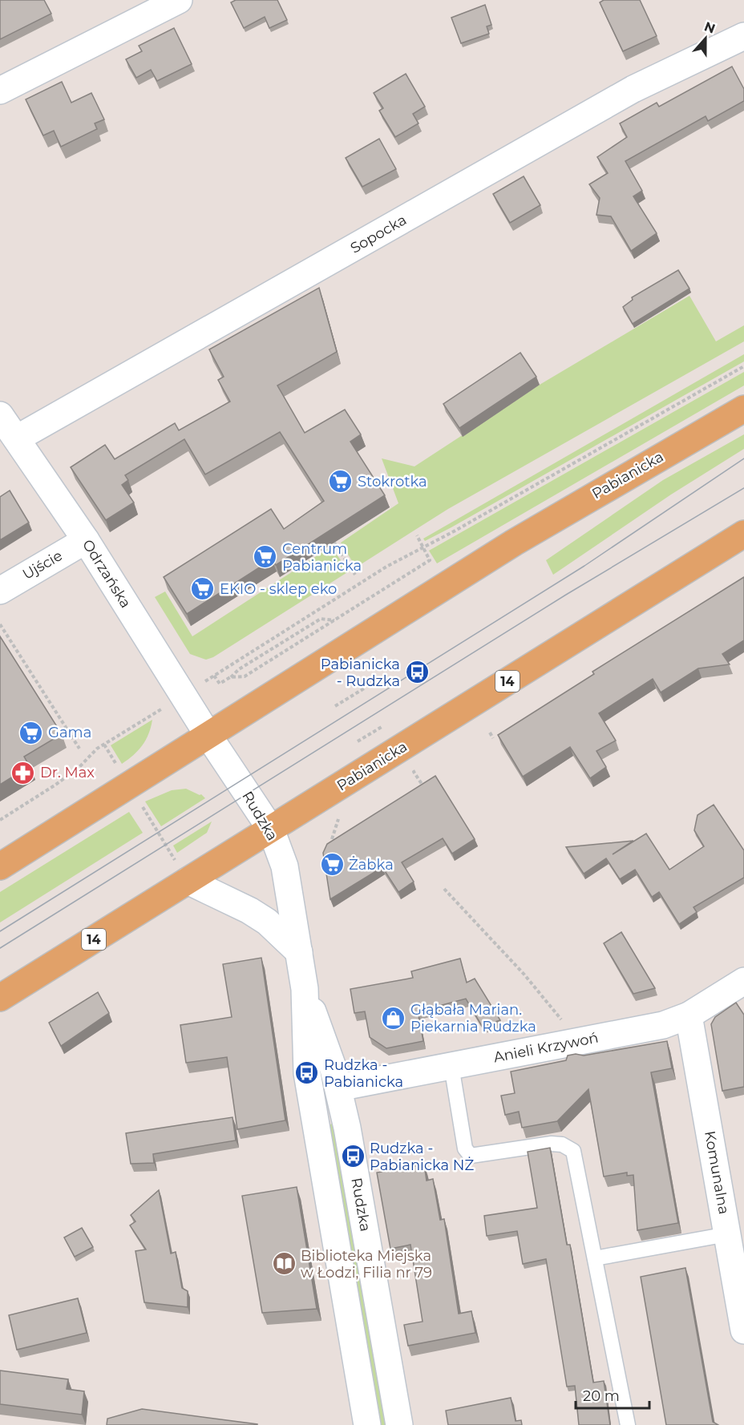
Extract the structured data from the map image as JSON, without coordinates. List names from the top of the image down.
{
  "streets": {
    "main road": ["Pabianicka", "14"],
    "street": [
      "Sopocka",
      "Ujście",
      "Odrzańska",
      "Rudzka",
      "Anieli Krzywoń",
      "Komunalna"
    ]
  },
  "crossings": [
    ["Sopocka", "Odrzańska"],
    ["Pabianicka", "Odrzańska"],
    ["Pabianicka", "Rudzka"],
    ["Ujście", "Odrzańska"],
    ["Odrzańska", "Rudzka"],
    ["Rudzka", "Anieli Krzywoń"],
    ["Anieli Krzywoń", "Komunalna"]
  ],
  "places": {
    "supermarket": [
      "Stokrotka",
      "Centrum Pabianicka",
      "EKIO - sklep eko",
      "Gama",
      "Żabka"
    ],
    "bus stop": ["Pabianicka - Rudzka", "Rudzka - Pabianicka", "Rudzka - Pabianicka NŻ"],
    "pharmacy": ["Dr. Max"],
    "shop": ["Głąbała Marian. Piekarnia Rudzka"],
    "library": ["Biblioteka Miejska w Łodzi, Filia nr 79"]
  },
  "scale_bar": "20 m",
  "north": "top"
}
